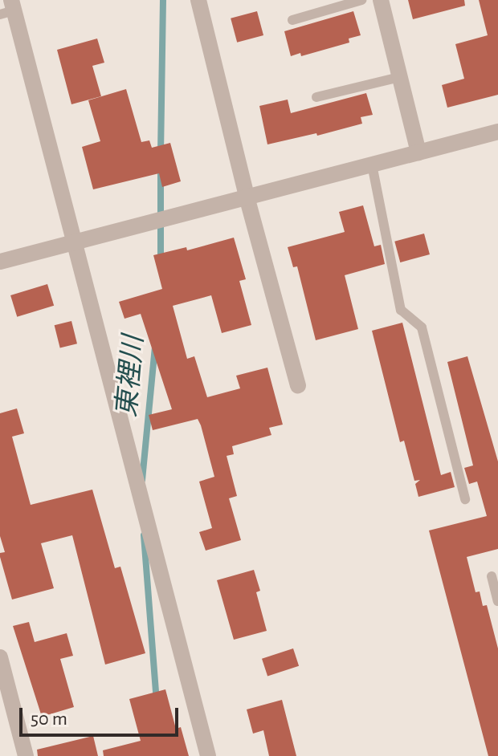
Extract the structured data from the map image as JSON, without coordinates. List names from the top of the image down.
{
  "water": ["東裡川"],
  "scale_bar": "50 m"
}
